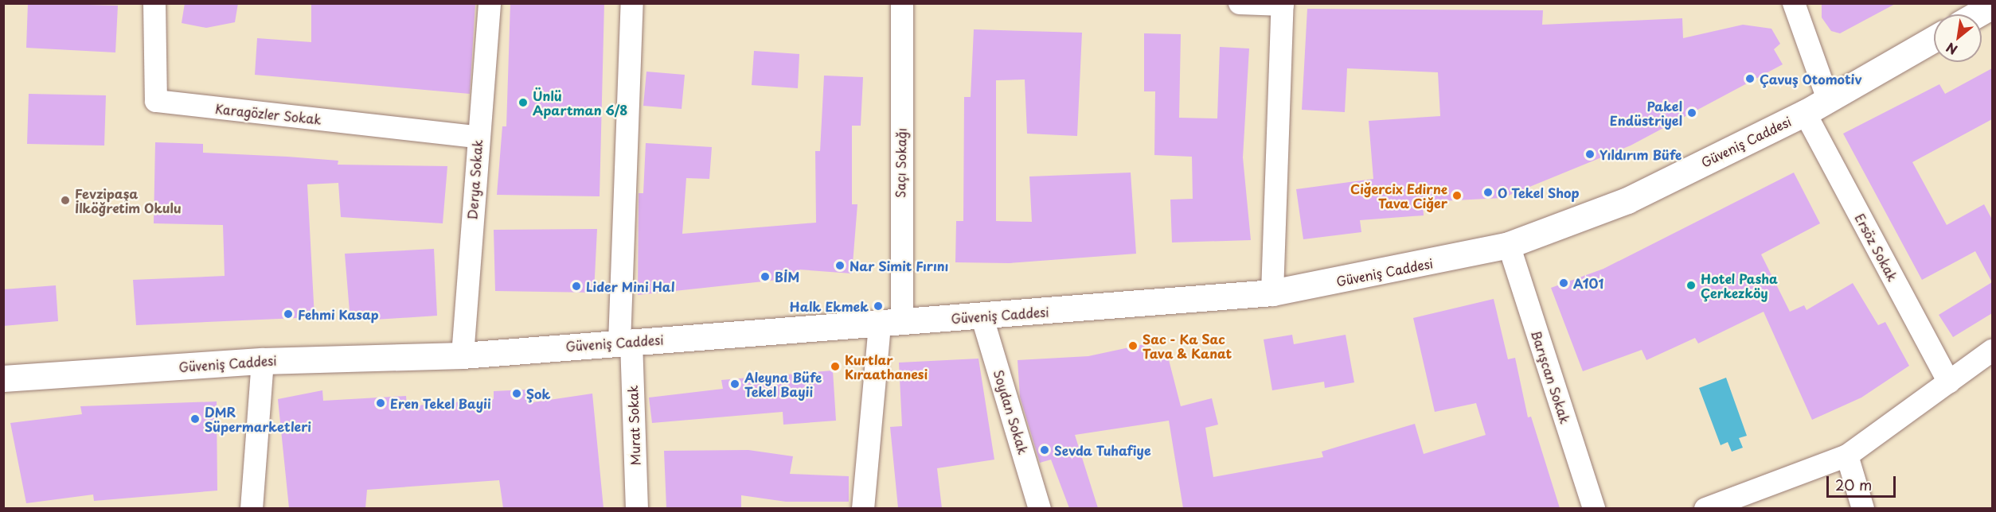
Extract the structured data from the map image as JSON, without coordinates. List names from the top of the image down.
{
  "streets": {
    "street": [
      "Karagözler Sokak",
      "Güveniş Caddesi",
      "Saçı Sokağı",
      "Derya Sokak",
      "Ersöz Sokak",
      "Barışcan Sokak",
      "Soydan Sokak",
      "Murat Sokak"
    ]
  },
  "crossings": [
    ["Karagözler Sokak", "Derya Sokak"],
    ["Güveniş Caddesi", "Saçı Sokağı"],
    ["Güveniş Caddesi", "Derya Sokak"],
    ["Güveniş Caddesi", "Ersöz Sokak"],
    ["Güveniş Caddesi", "Barışcan Sokak"],
    ["Güveniş Caddesi", "Soydan Sokak"],
    ["Güveniş Caddesi", "Murat Sokak"]
  ],
  "places": [
    "Çavuş Otomotiv",
    "Ünlü Apartman 6/8",
    "Pakel Endüstriyel",
    "Yıldırım Büfe",
    "O Tekel Shop",
    "Ciğercix Edirne Tava Ciğer",
    "Fevzipaşa İlköğretim Okulu",
    "Nar Simit Fırını",
    "BİM",
    "A101",
    "Hotel Pasha Çerkezköy",
    "Lider Mini Hal",
    "Halk Ekmek",
    "Fehmi Kasap",
    "Sac - Ka Sac Tava & Kanat",
    "Kurtlar Kıraathanesi",
    "Aleyna Büfe Tekel Bayii",
    "Şok",
    "Eren Tekel Bayii",
    "DMR Süpermarketleri",
    "Sevda Tuhafiye"
  ],
  "scale_bar": "20 m",
  "north": "bottom left"
}
